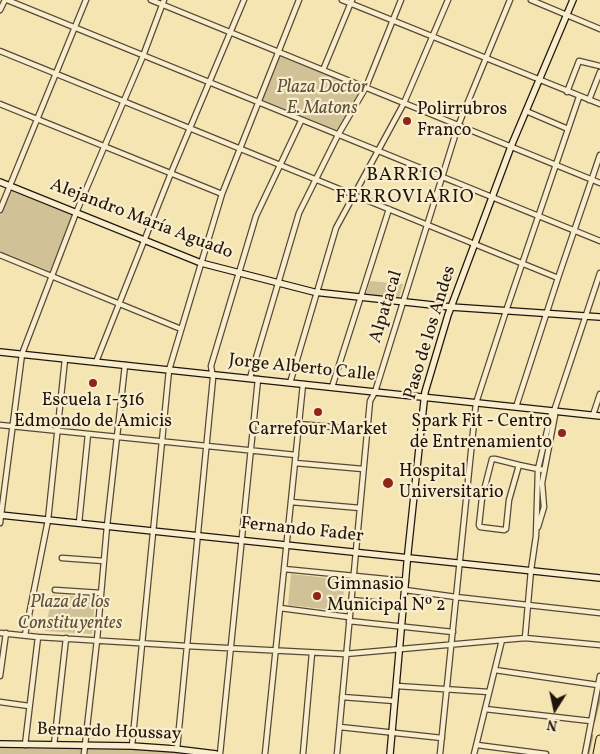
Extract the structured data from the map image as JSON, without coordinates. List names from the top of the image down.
{
  "streets": {
    "street": [
      "Alejandro María Aguado",
      "Alpatacal",
      "Paso de los Andes",
      "Jorge Alberto Calle",
      "Fernando Fader",
      "Bernardo Houssay"
    ]
  },
  "crossings": [
    ["Alejandro María Aguado", "Alpatacal"],
    ["Alejandro María Aguado", "Paso de los Andes"],
    ["Alpatacal", "Jorge Alberto Calle"],
    ["Alpatacal", "Fernando Fader"],
    ["Paso de los Andes", "Jorge Alberto Calle"],
    ["Paso de los Andes", "Fernando Fader"]
  ],
  "districts": ["BARRIO FERROVIARIO"],
  "parks": ["Plaza Doctor E. Matons", "Plaza de los Constituyentes"],
  "places": [
    "Polirrubros Franco",
    "Escuela 1-316 Edmondo de Amicis",
    "Carrefour Market",
    "Spark Fit - Centro de Entrenamiento",
    "Hospital Universitario",
    "Gimnasio Municipal Nº 2"
  ],
  "north": "bottom"
}
